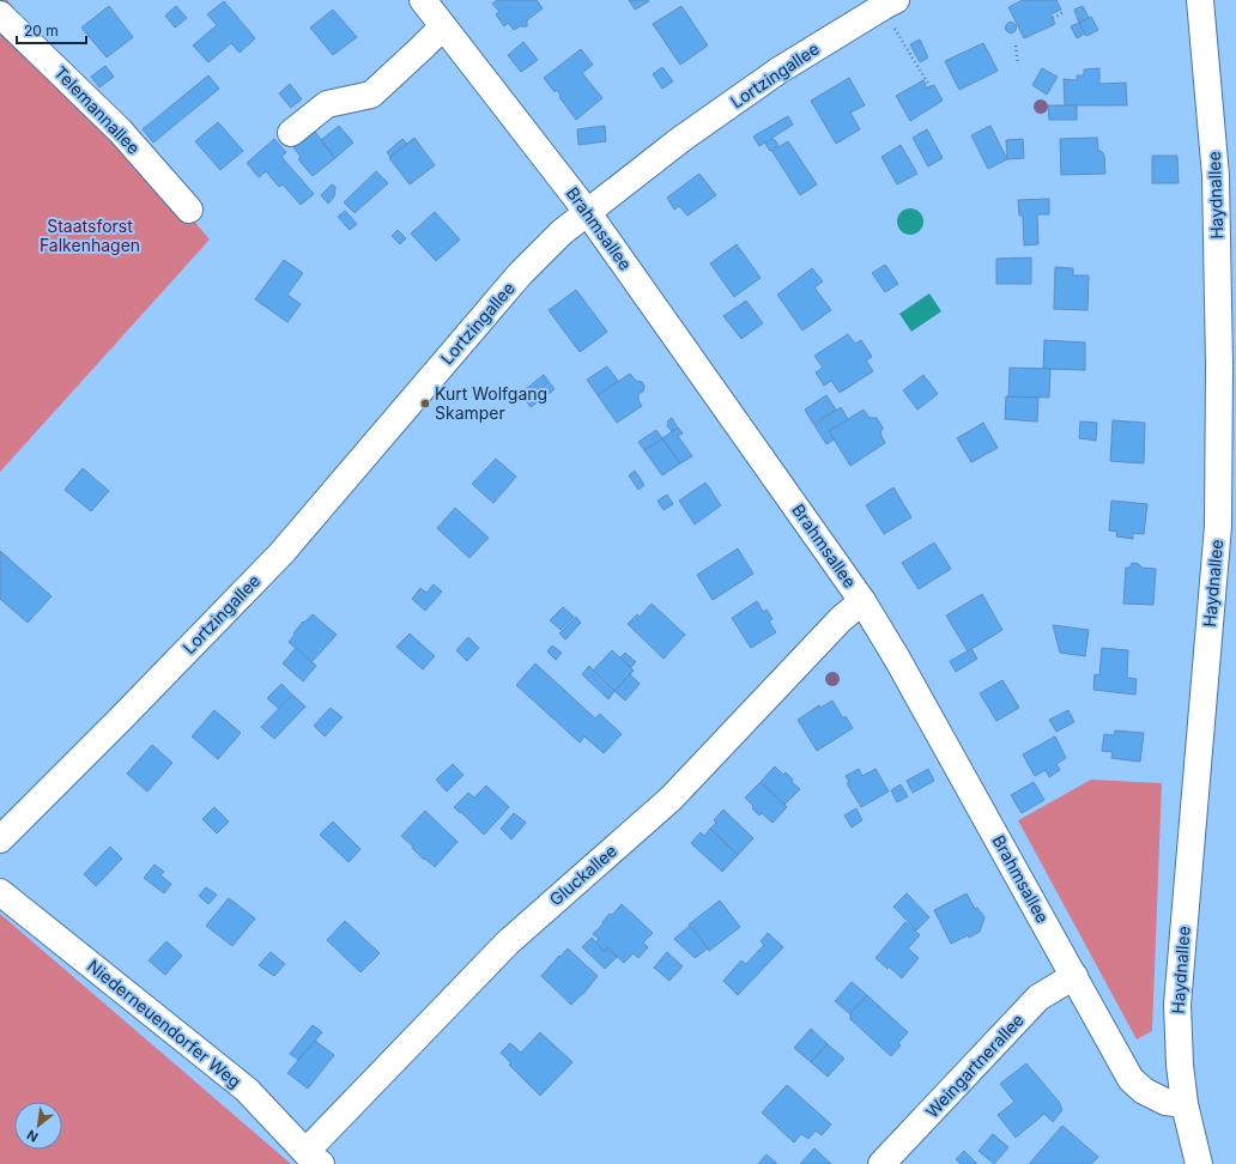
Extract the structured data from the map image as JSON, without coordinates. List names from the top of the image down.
{
  "streets": {
    "street": [
      "Lortzingallee",
      "Telemannallee",
      "Haydnallee",
      "Brahmsallee",
      "Gluckallee",
      "Niederneuendorfer Weg",
      "Weingartnerallee"
    ]
  },
  "crossings": [
    ["Lortzingallee", "Brahmsallee"],
    ["Haydnallee", "Brahmsallee"],
    ["Brahmsallee", "Gluckallee"],
    ["Brahmsallee", "Weingartnerallee"],
    ["Gluckallee", "Niederneuendorfer Weg"]
  ],
  "parks": ["Staatsforst Falkenhagen"],
  "places": ["Kurt Wolfgang Skamper"],
  "scale_bar": "20 m",
  "north": "bottom left"
}
